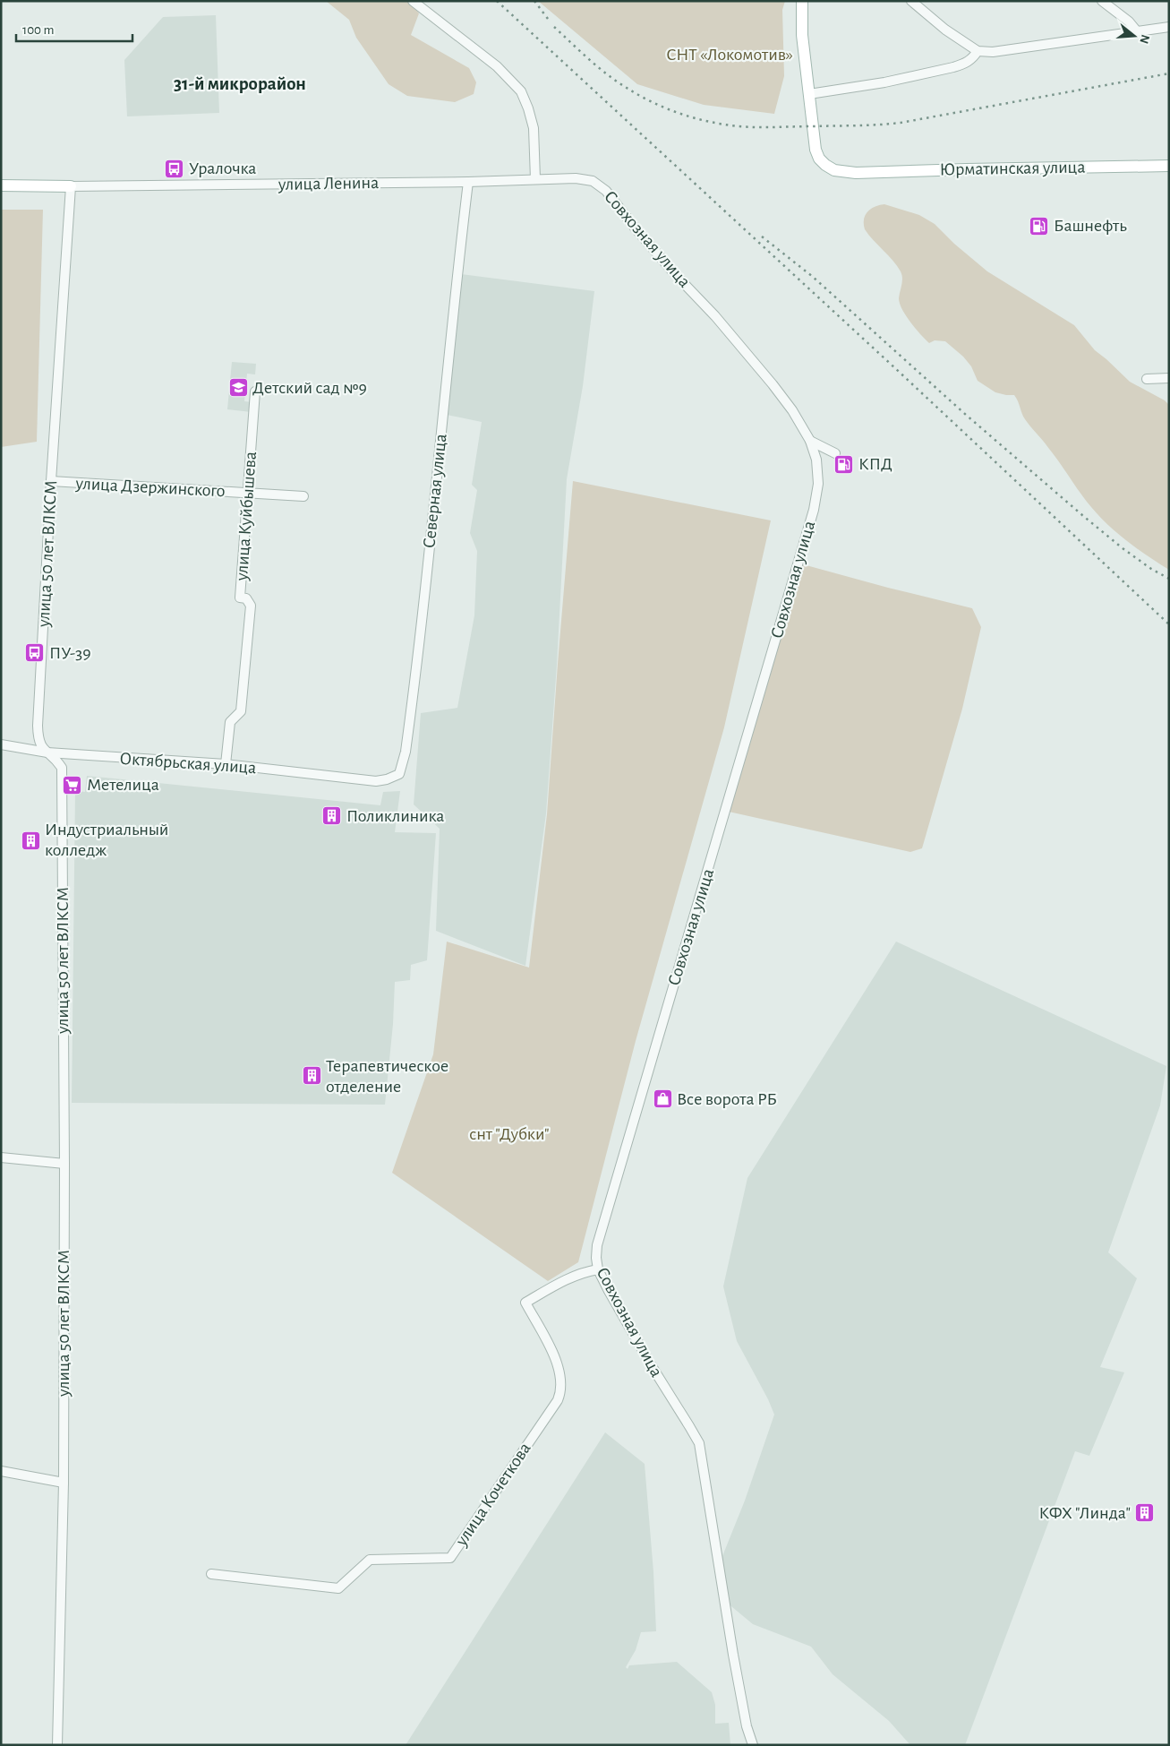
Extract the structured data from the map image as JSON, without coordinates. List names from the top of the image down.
{
  "streets": {
    "main road": ["Юрматинская улица", "улица Ленина"],
    "street": [
      "Совхозная улица",
      "улица Дзержинского",
      "Северная улица",
      "улица Куйбышева",
      "улица 50 лет ВЛКСМ",
      "Октябрьская улица",
      "улица Кочеткова"
    ]
  },
  "crossings": [
    ["улица Ленина", "Совхозная улица"],
    ["улица Ленина", "Северная улица"],
    ["улица Ленина", "улица 50 лет ВЛКСМ"],
    ["Совхозная улица", "улица Кочеткова"],
    ["улица Дзержинского", "улица Куйбышева"],
    ["улица Дзержинского", "улица 50 лет ВЛКСМ"],
    ["Северная улица", "Октябрьская улица"],
    ["улица Куйбышева", "Октябрьская улица"],
    ["улица 50 лет ВЛКСМ", "Октябрьская улица"]
  ],
  "districts": ["31-й микрорайон"],
  "parks": ["СНТ «Локомотив»", "снт \"Дубки\""],
  "places": {
    "bus stop": ["Уралочка", "ПУ-39"],
    "fuel station": ["Башнефть", "КПД"],
    "school or university": ["Детский сад №9"],
    "supermarket": ["Метелица"],
    "building": [
      "Поликлиника",
      "Индустриальный колледж",
      "Терапевтическое отделение",
      "КФХ \"Линда\""
    ],
    "shop": ["Все ворота РБ"]
  },
  "scale_bar": "100 m",
  "north": "right"
}
